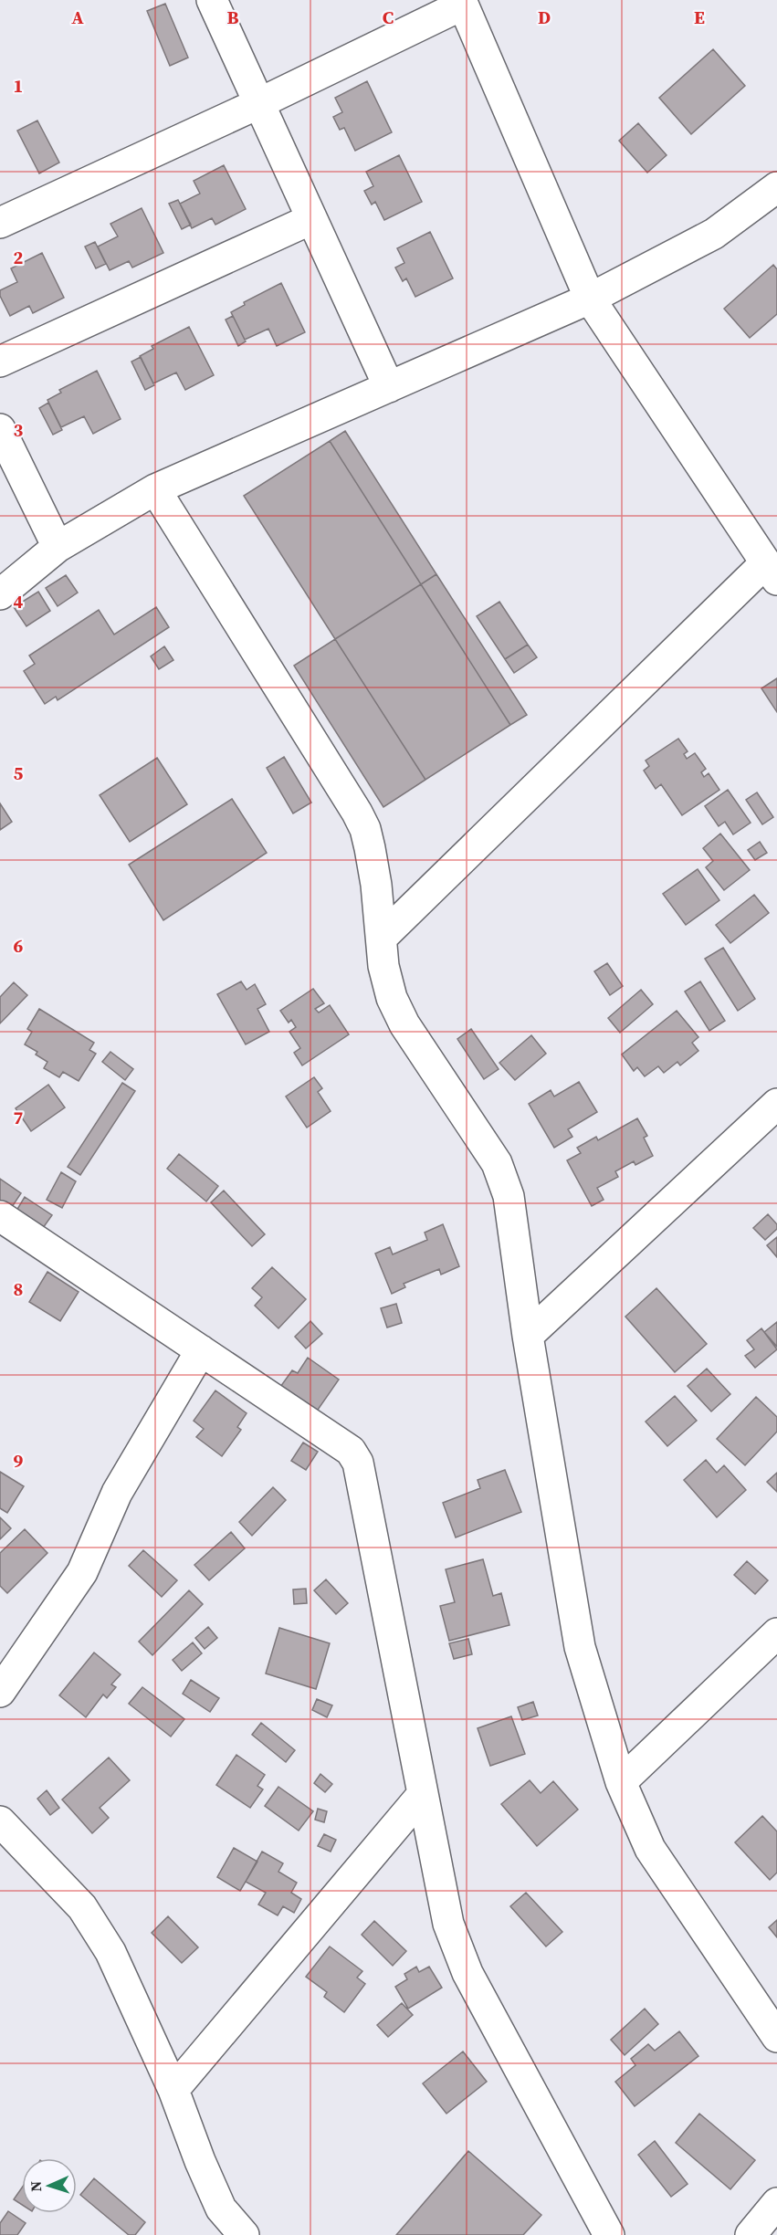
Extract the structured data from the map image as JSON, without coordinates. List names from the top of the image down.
{
  "north": "left",
  "grid": {
    "columns": [
      "A",
      "B",
      "C",
      "D",
      "E"
    ],
    "rows": [
      "1",
      "2",
      "3",
      "4",
      "5",
      "6",
      "7",
      "8",
      "9"
    ]
  }
}
